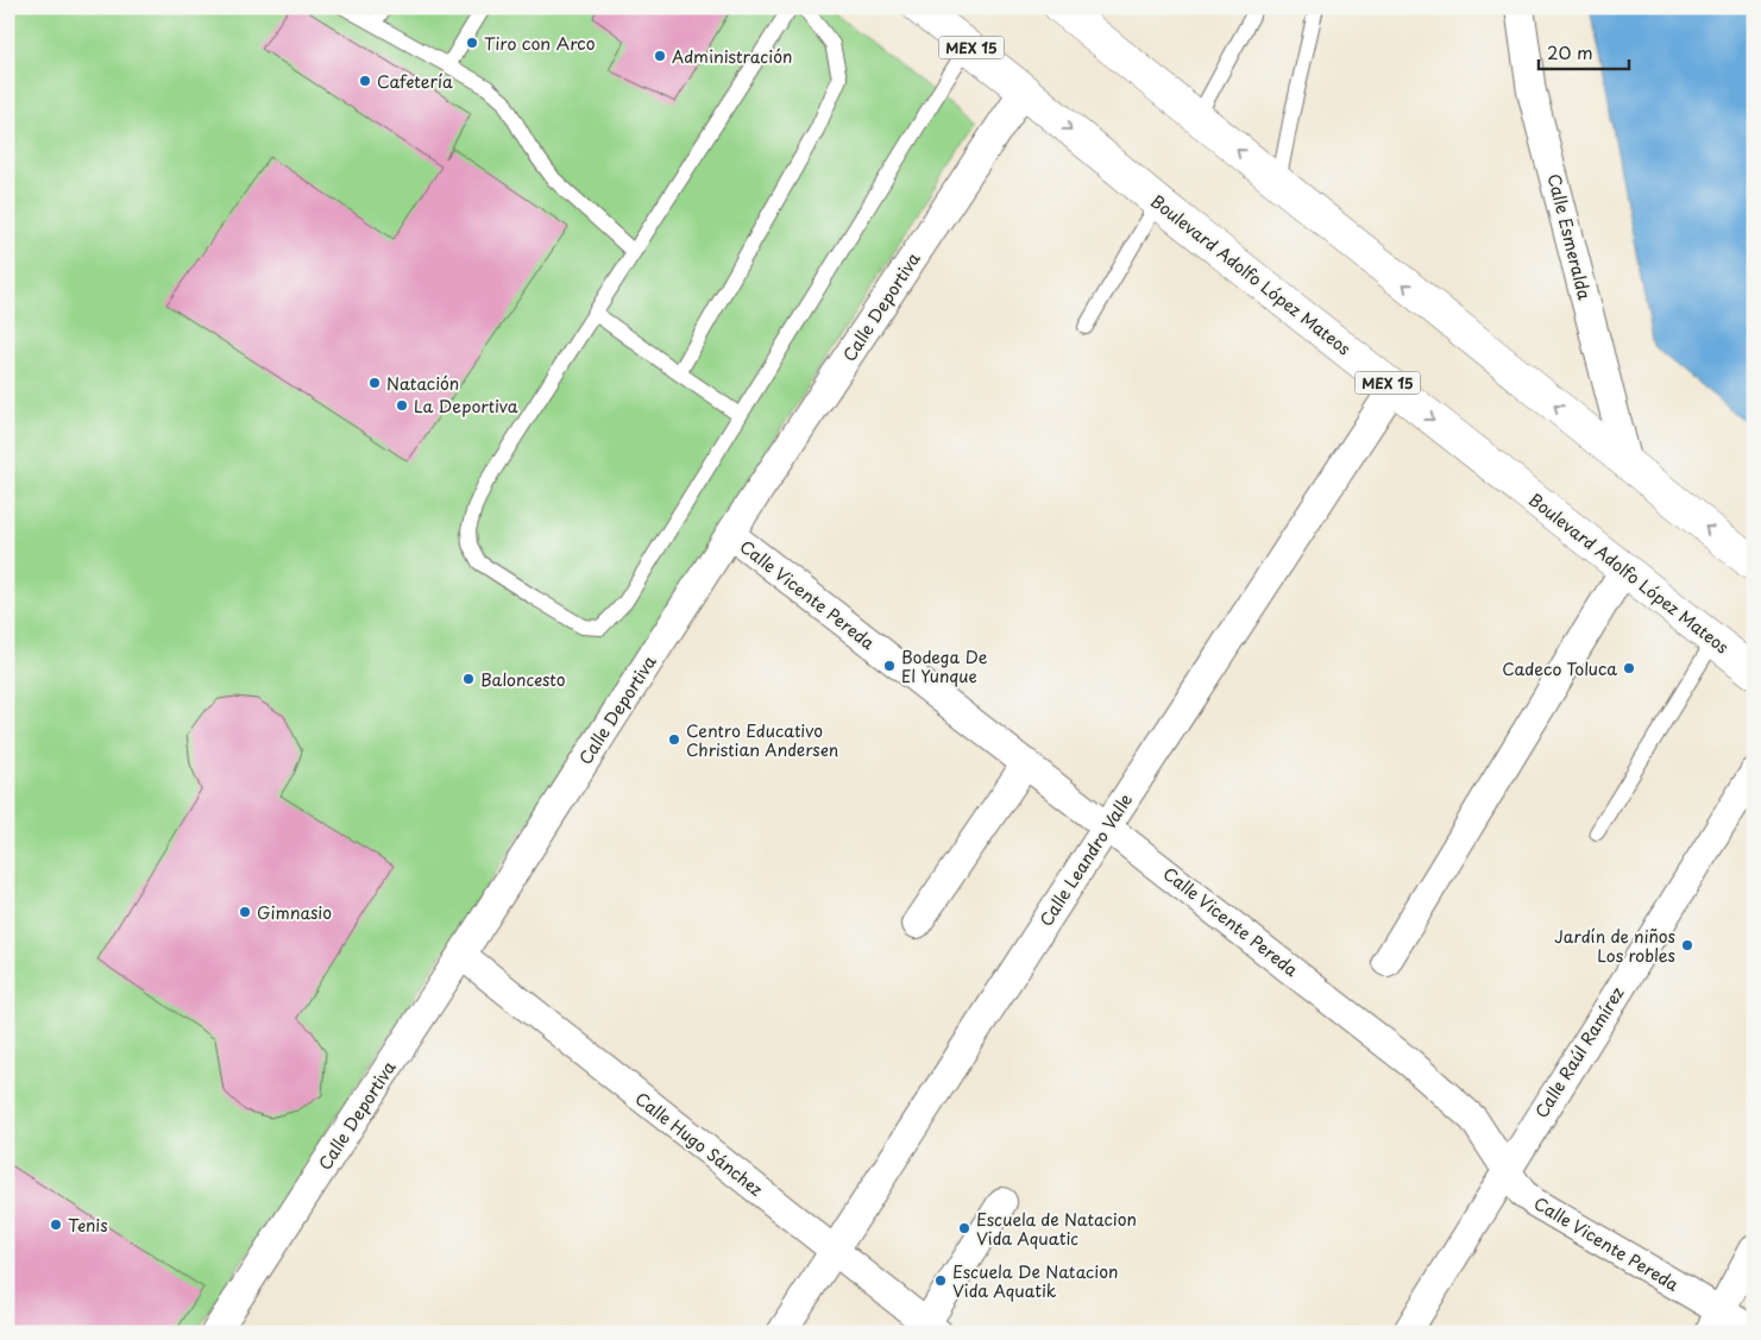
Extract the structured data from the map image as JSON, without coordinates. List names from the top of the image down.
{
  "streets": {
    "main road": ["MEX 15", "Boulevard Adolfo López Mateos"],
    "street": [
      "Calle Esmeralda",
      "Calle Deportiva",
      "Calle Vicente Pereda",
      "Calle Leandro Valle",
      "Calle Raúl Ramírez",
      "Calle Hugo Sánchez"
    ]
  },
  "crossings": [
    ["Boulevard Adolfo López Mateos", "Calle Deportiva"],
    ["Boulevard Adolfo López Mateos", "Calle Leandro Valle"],
    ["Calle Deportiva", "Calle Vicente Pereda"],
    ["Calle Deportiva", "Calle Hugo Sánchez"],
    ["Calle Vicente Pereda", "Calle Leandro Valle"],
    ["Calle Vicente Pereda", "Calle Raúl Ramírez"],
    ["Calle Leandro Valle", "Calle Hugo Sánchez"]
  ],
  "places": [
    "Tiro con Arco",
    "Administración",
    "Cafetería",
    "Natación",
    "La Deportiva",
    "Bodega De El Yunque",
    "Cadeco Toluca",
    "Baloncesto",
    "Centro Educativo Christian Andersen",
    "Gimnasio",
    "Jardín de niños Los robles",
    "Tenis",
    "Escuela de Natacion Vida Aquatic",
    "Escuela De Natacion Vida Aquatik"
  ],
  "scale_bar": "20 m"
}
